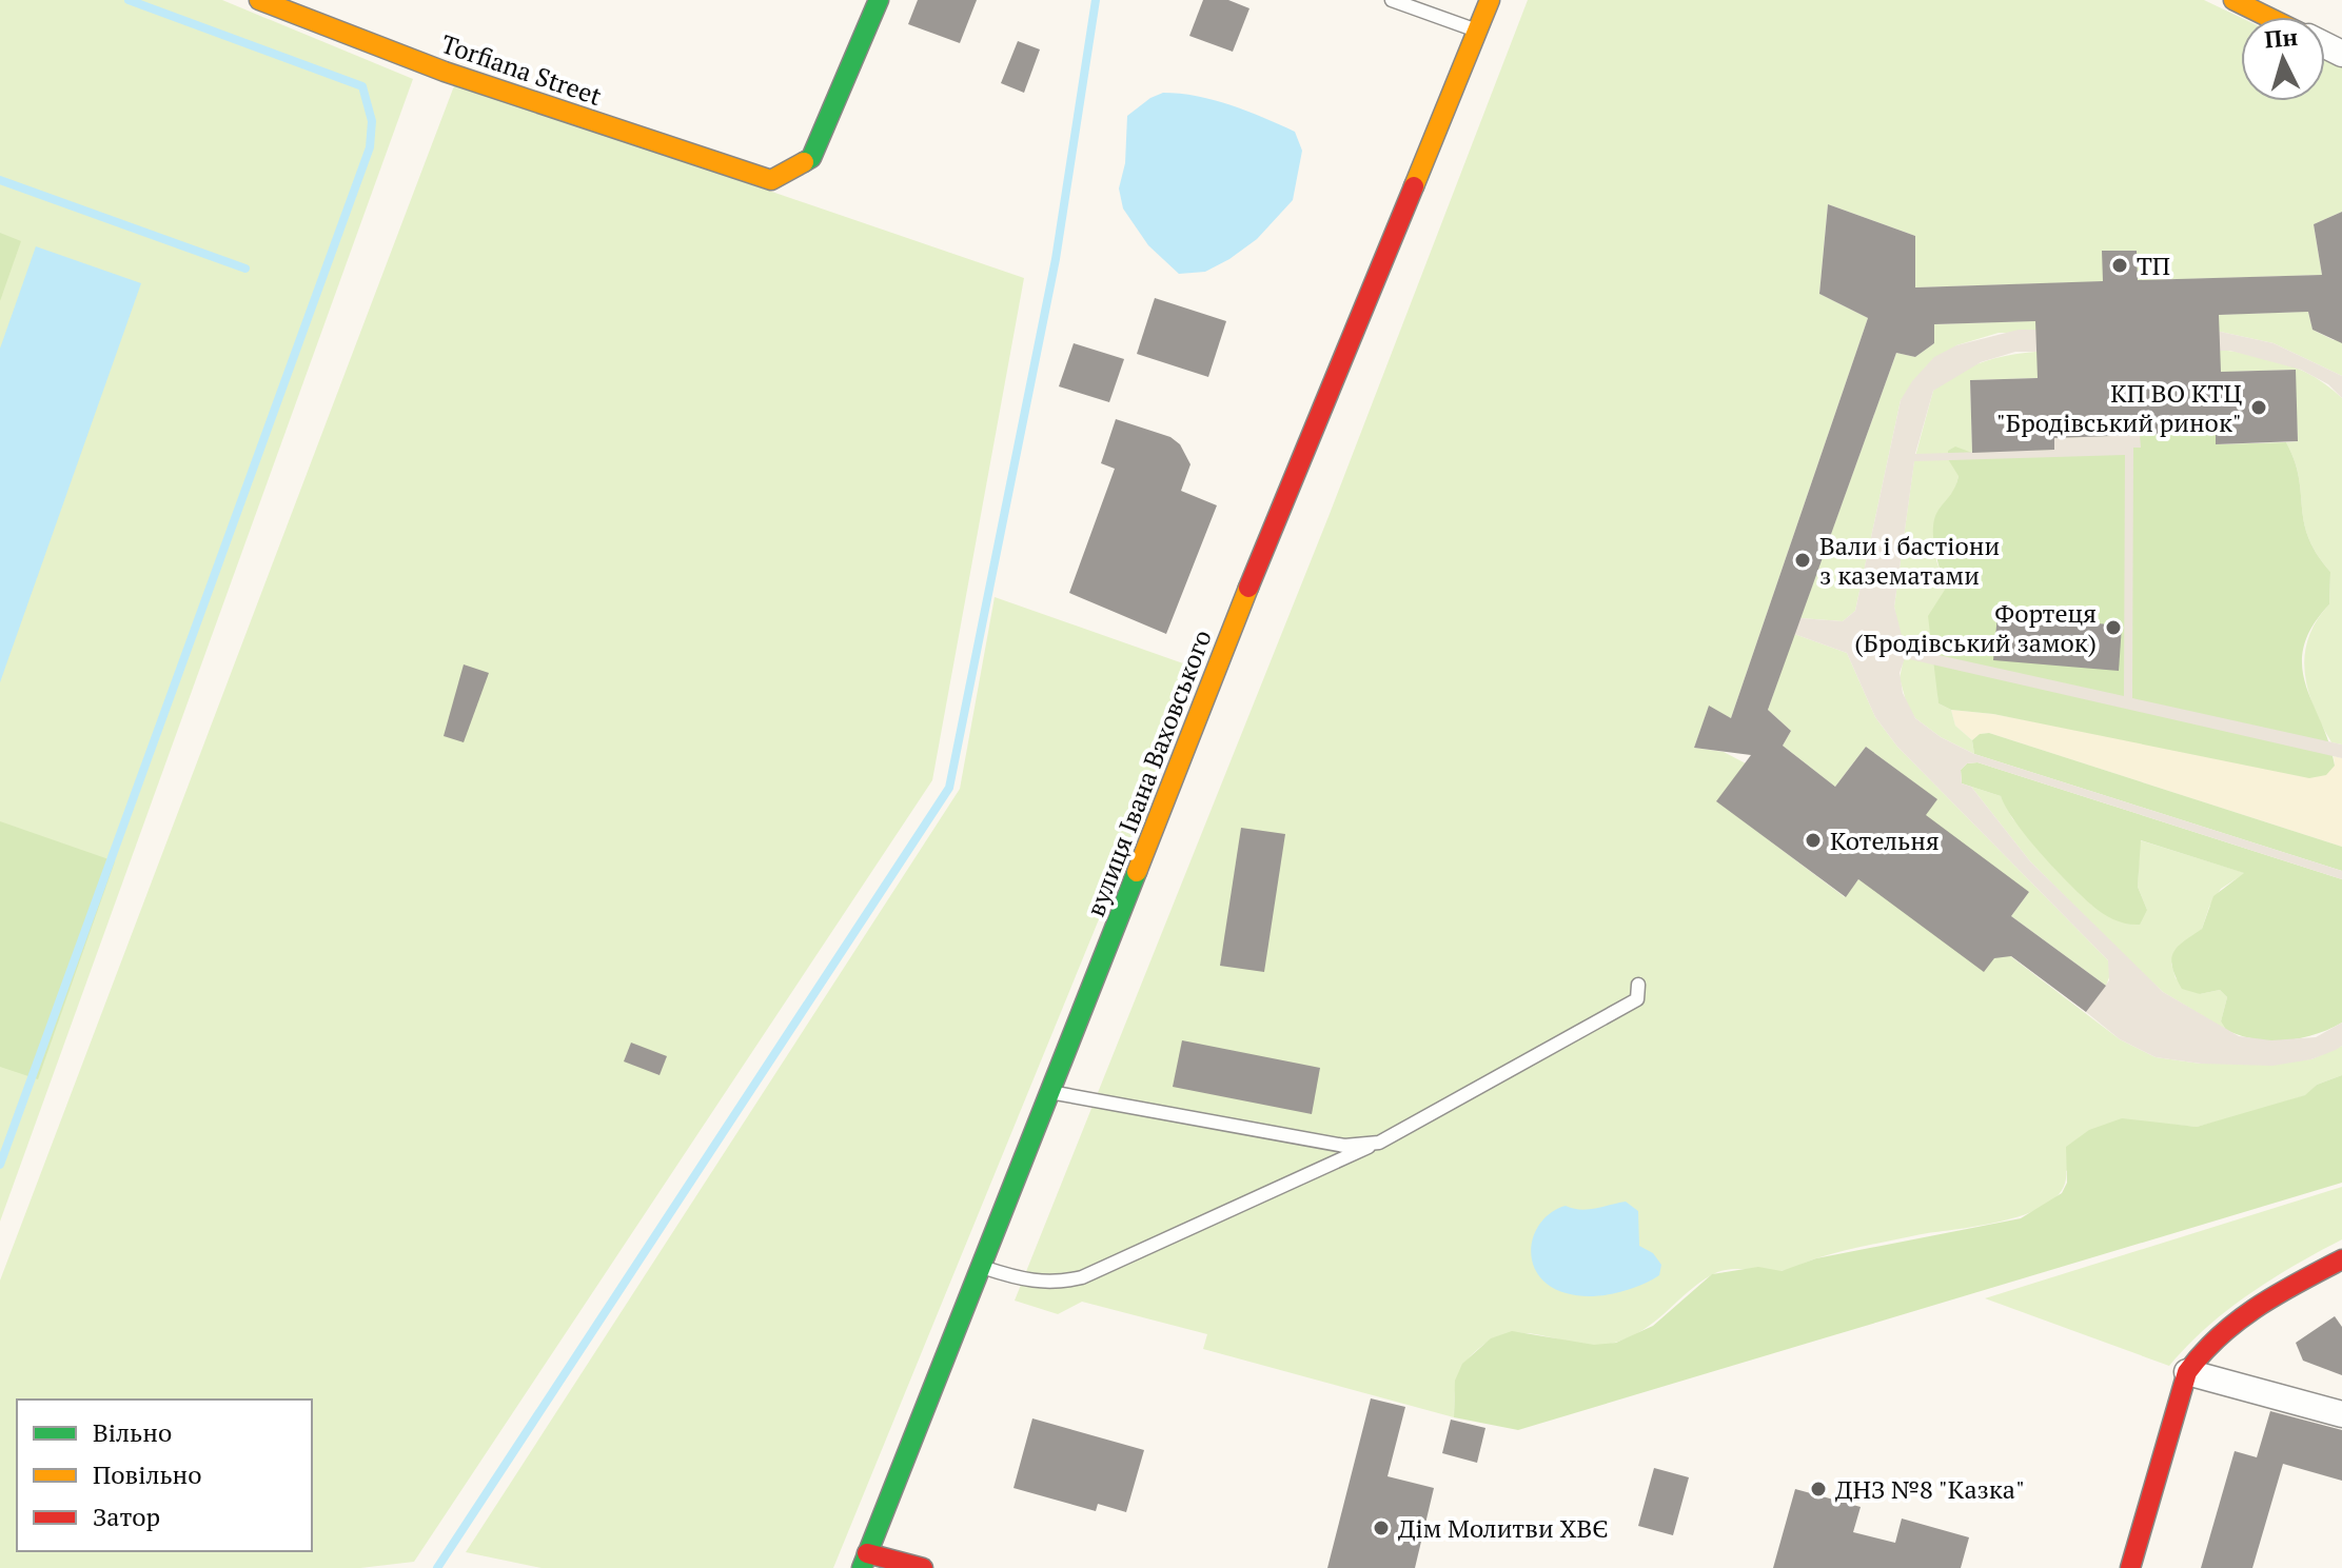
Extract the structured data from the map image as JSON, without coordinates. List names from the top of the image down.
{
  "streets": {
    "main road": ["Torfiana Street", "вулиця Івана Ваховського"]
  },
  "places": [
    "ТП",
    "КП ВО КТЦ \"Бродівський ринок\"",
    "Вали і бастіони з казематами",
    "Фортеця (Бродівський замок)",
    "Котельня",
    "ДНЗ №8 \"Казка\"",
    "Дім Молитви ХВЄ"
  ],
  "legend": ["Вільно", "Повільно", "Затор"],
  "north": "top"
}
